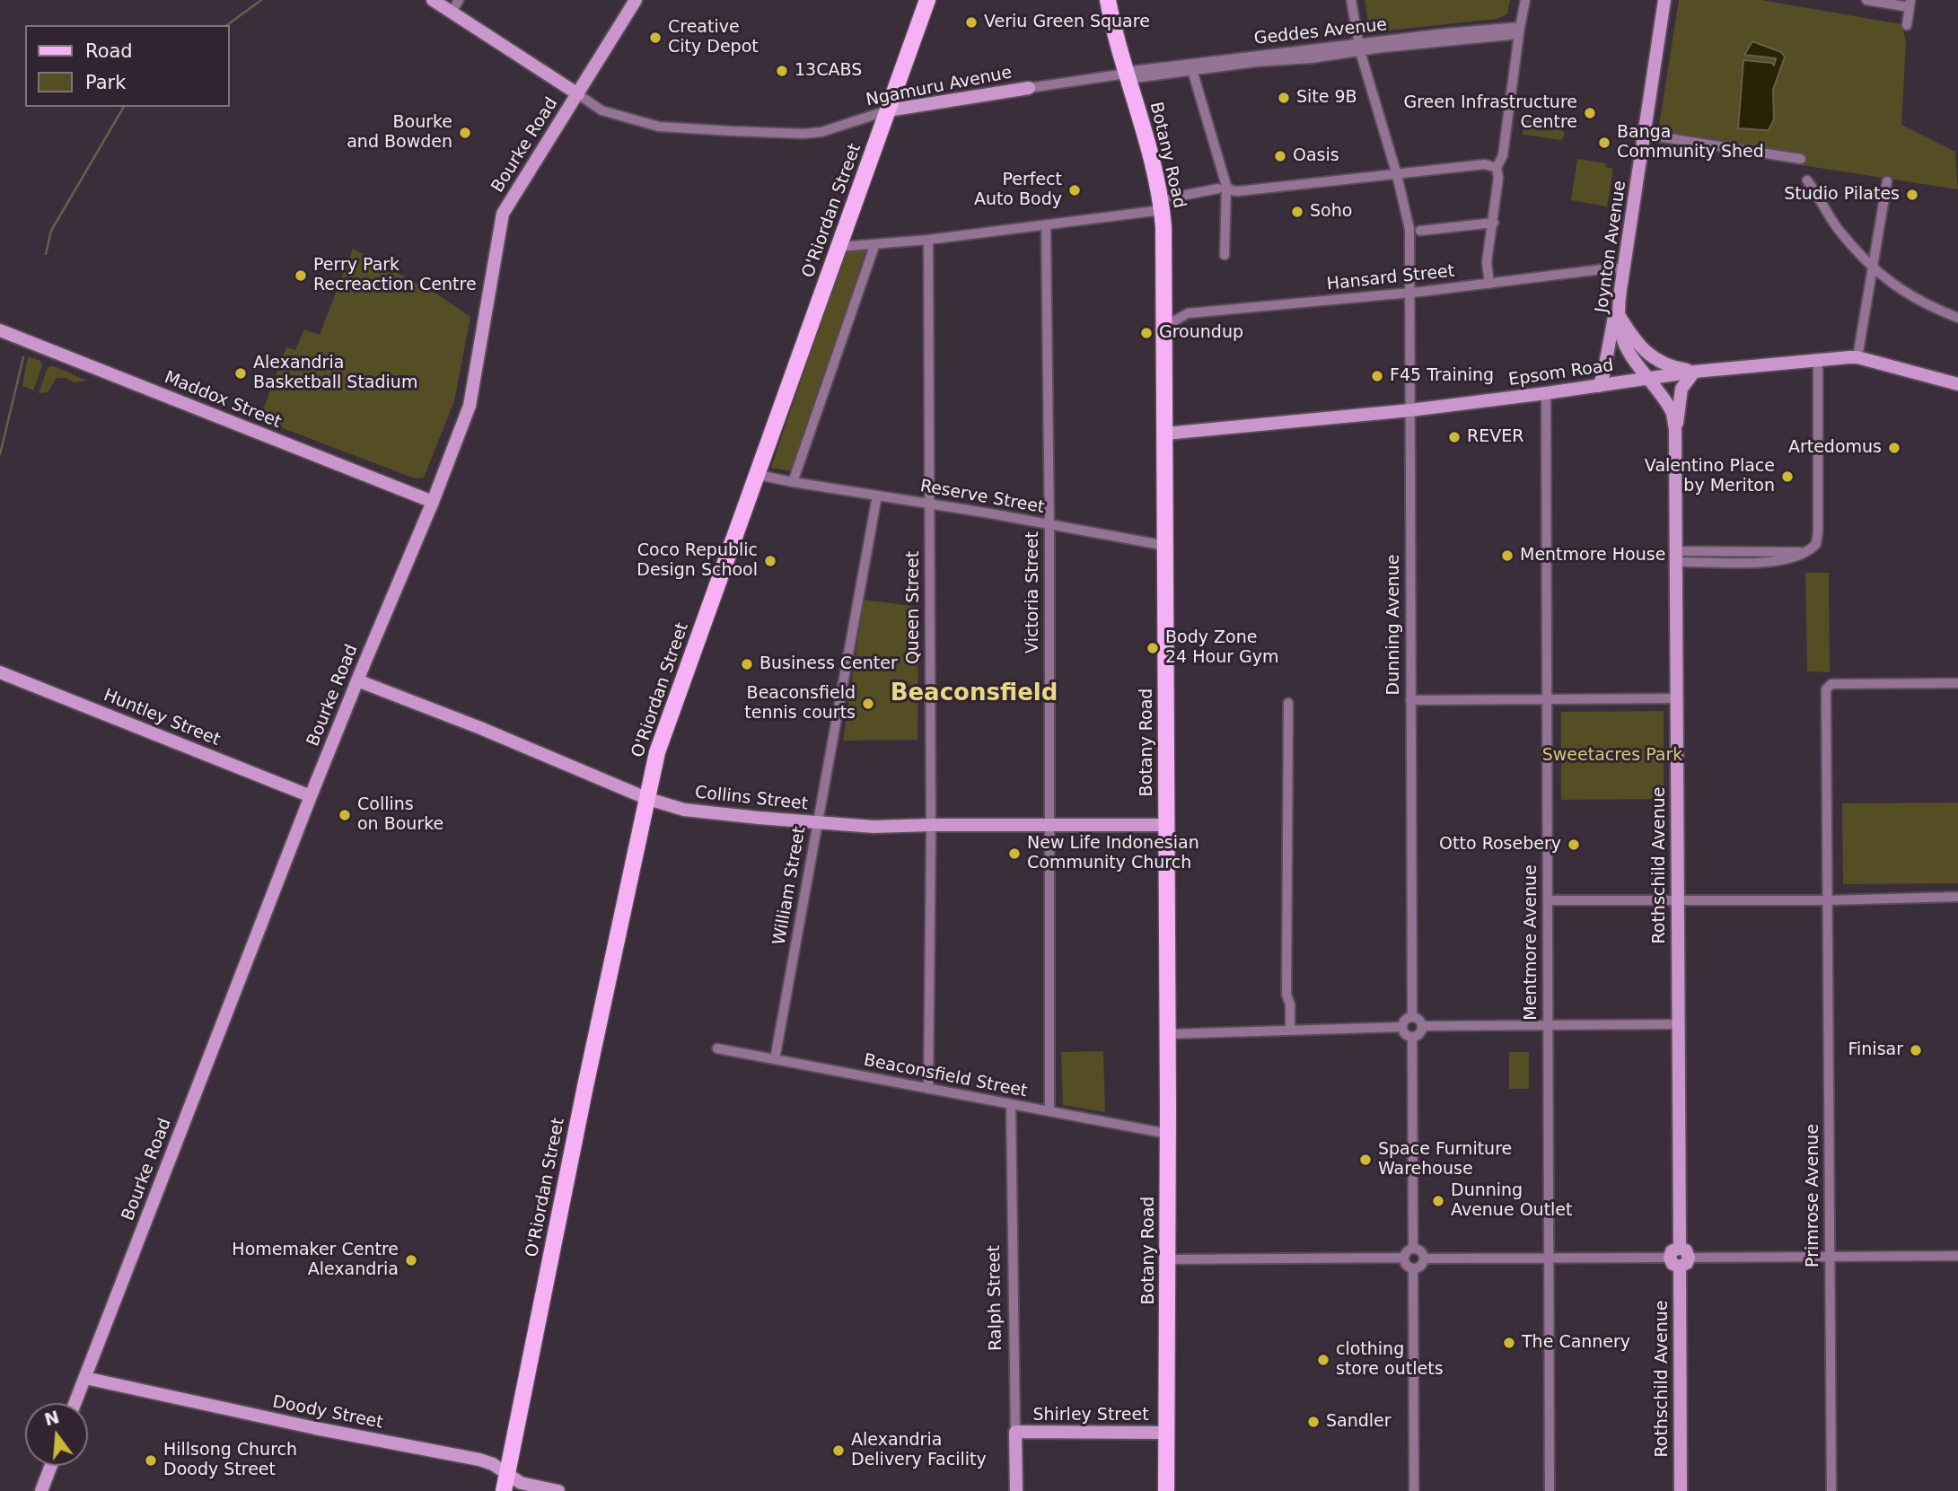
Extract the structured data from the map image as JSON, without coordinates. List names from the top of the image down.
{
  "streets": {
    "main road": ["Botany Road", "O'Riordan Street"],
    "street": [
      "Geddes Avenue",
      "Ngamuru Avenue",
      "Bourke Road",
      "Joynton Avenue",
      "Hansard Street",
      "Epsom Road",
      "Maddox Street",
      "Reserve Street",
      "Victoria Street",
      "Queen Street",
      "Dunning Avenue",
      "Huntley Street",
      "Collins Street",
      "Rothschild Avenue",
      "William Street",
      "Mentmore Avenue",
      "Beaconsfield Street",
      "Primrose Avenue",
      "Ralph Street",
      "Doody Street",
      "Shirley Street"
    ]
  },
  "crossings": [
    ["Geddes Avenue", "Ngamuru Avenue"],
    ["Geddes Avenue", "Botany Road"],
    ["Geddes Avenue", "Dunning Avenue"],
    ["Ngamuru Avenue", "Bourke Road"],
    ["Ngamuru Avenue", "Botany Road"],
    ["Ngamuru Avenue", "O'Riordan Street"],
    ["Bourke Road", "Maddox Street"],
    ["Bourke Road", "Huntley Street"],
    ["Bourke Road", "Collins Street"],
    ["Bourke Road", "Doody Street"],
    ["Botany Road", "Hansard Street"],
    ["Botany Road", "Epsom Road"],
    ["Botany Road", "Reserve Street"],
    ["Botany Road", "Collins Street"],
    ["Botany Road", "Beaconsfield Street"],
    ["Botany Road", "Shirley Street"],
    ["O'Riordan Street", "Reserve Street"],
    ["O'Riordan Street", "Collins Street"],
    ["O'Riordan Street", "Doody Street"],
    ["Joynton Avenue", "Hansard Street"],
    ["Joynton Avenue", "Epsom Road"],
    ["Joynton Avenue", "Rothschild Avenue"],
    ["Hansard Street", "Dunning Avenue"],
    ["Epsom Road", "Dunning Avenue"],
    ["Epsom Road", "Rothschild Avenue"],
    ["Epsom Road", "Mentmore Avenue"],
    ["Reserve Street", "Victoria Street"],
    ["Reserve Street", "Queen Street"],
    ["Reserve Street", "William Street"],
    ["Victoria Street", "Collins Street"],
    ["Victoria Street", "Beaconsfield Street"],
    ["Queen Street", "Collins Street"],
    ["Queen Street", "Beaconsfield Street"],
    ["Collins Street", "William Street"],
    ["William Street", "Beaconsfield Street"],
    ["Beaconsfield Street", "Ralph Street"],
    ["Ralph Street", "Shirley Street"]
  ],
  "districts": ["Beaconsfield"],
  "parks": ["Sweetacres Park"],
  "places": [
    "Veriu Green Square",
    "Creative City Depot",
    "13CABS",
    "Site 9B",
    "Green Infrastructure Centre",
    "Bourke and Bowden",
    "Banga Community Shed",
    "Oasis",
    "Perfect Auto Body",
    "Studio Pilates",
    "Soho",
    "Perry Park Recreaction Centre",
    "Groundup",
    "Alexandria Basketball Stadium",
    "F45 Training",
    "REVER",
    "Artedomus",
    "Valentino Place by Meriton",
    "Mentmore House",
    "Coco Republic Design School",
    "Body Zone 24 Hour Gym",
    "Business Center",
    "Beaconsfield tennis courts",
    "Collins on Bourke",
    "Otto Rosebery",
    "New Life Indonesian Community Church",
    "Finisar",
    "Space Furniture Warehouse",
    "Dunning Avenue Outlet",
    "Homemaker Centre Alexandria",
    "The Cannery",
    "clothing store outlets",
    "Sandler",
    "Alexandria Delivery Facility",
    "Hillsong Church Doody Street"
  ],
  "legend": ["Road", "Park"],
  "north": "top"
}
